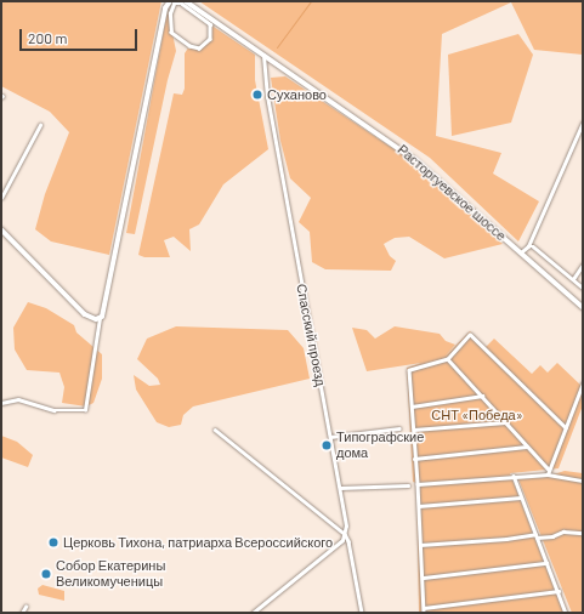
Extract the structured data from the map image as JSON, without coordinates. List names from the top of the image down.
{
  "streets": {
    "main road": ["Расторгуевское шоссе"],
    "street": ["Спасский проезд"]
  },
  "crossings": [
    ["Расторгуевское шоссе", "Спасский проезд"]
  ],
  "parks": ["СНТ «Победа»"],
  "places": [
    "Суханово",
    "Типографские дома",
    "Церковь Тихона, патриарха Всероссийского",
    "Собор Екатерины Великомученицы"
  ],
  "scale_bar": "200 m"
}
